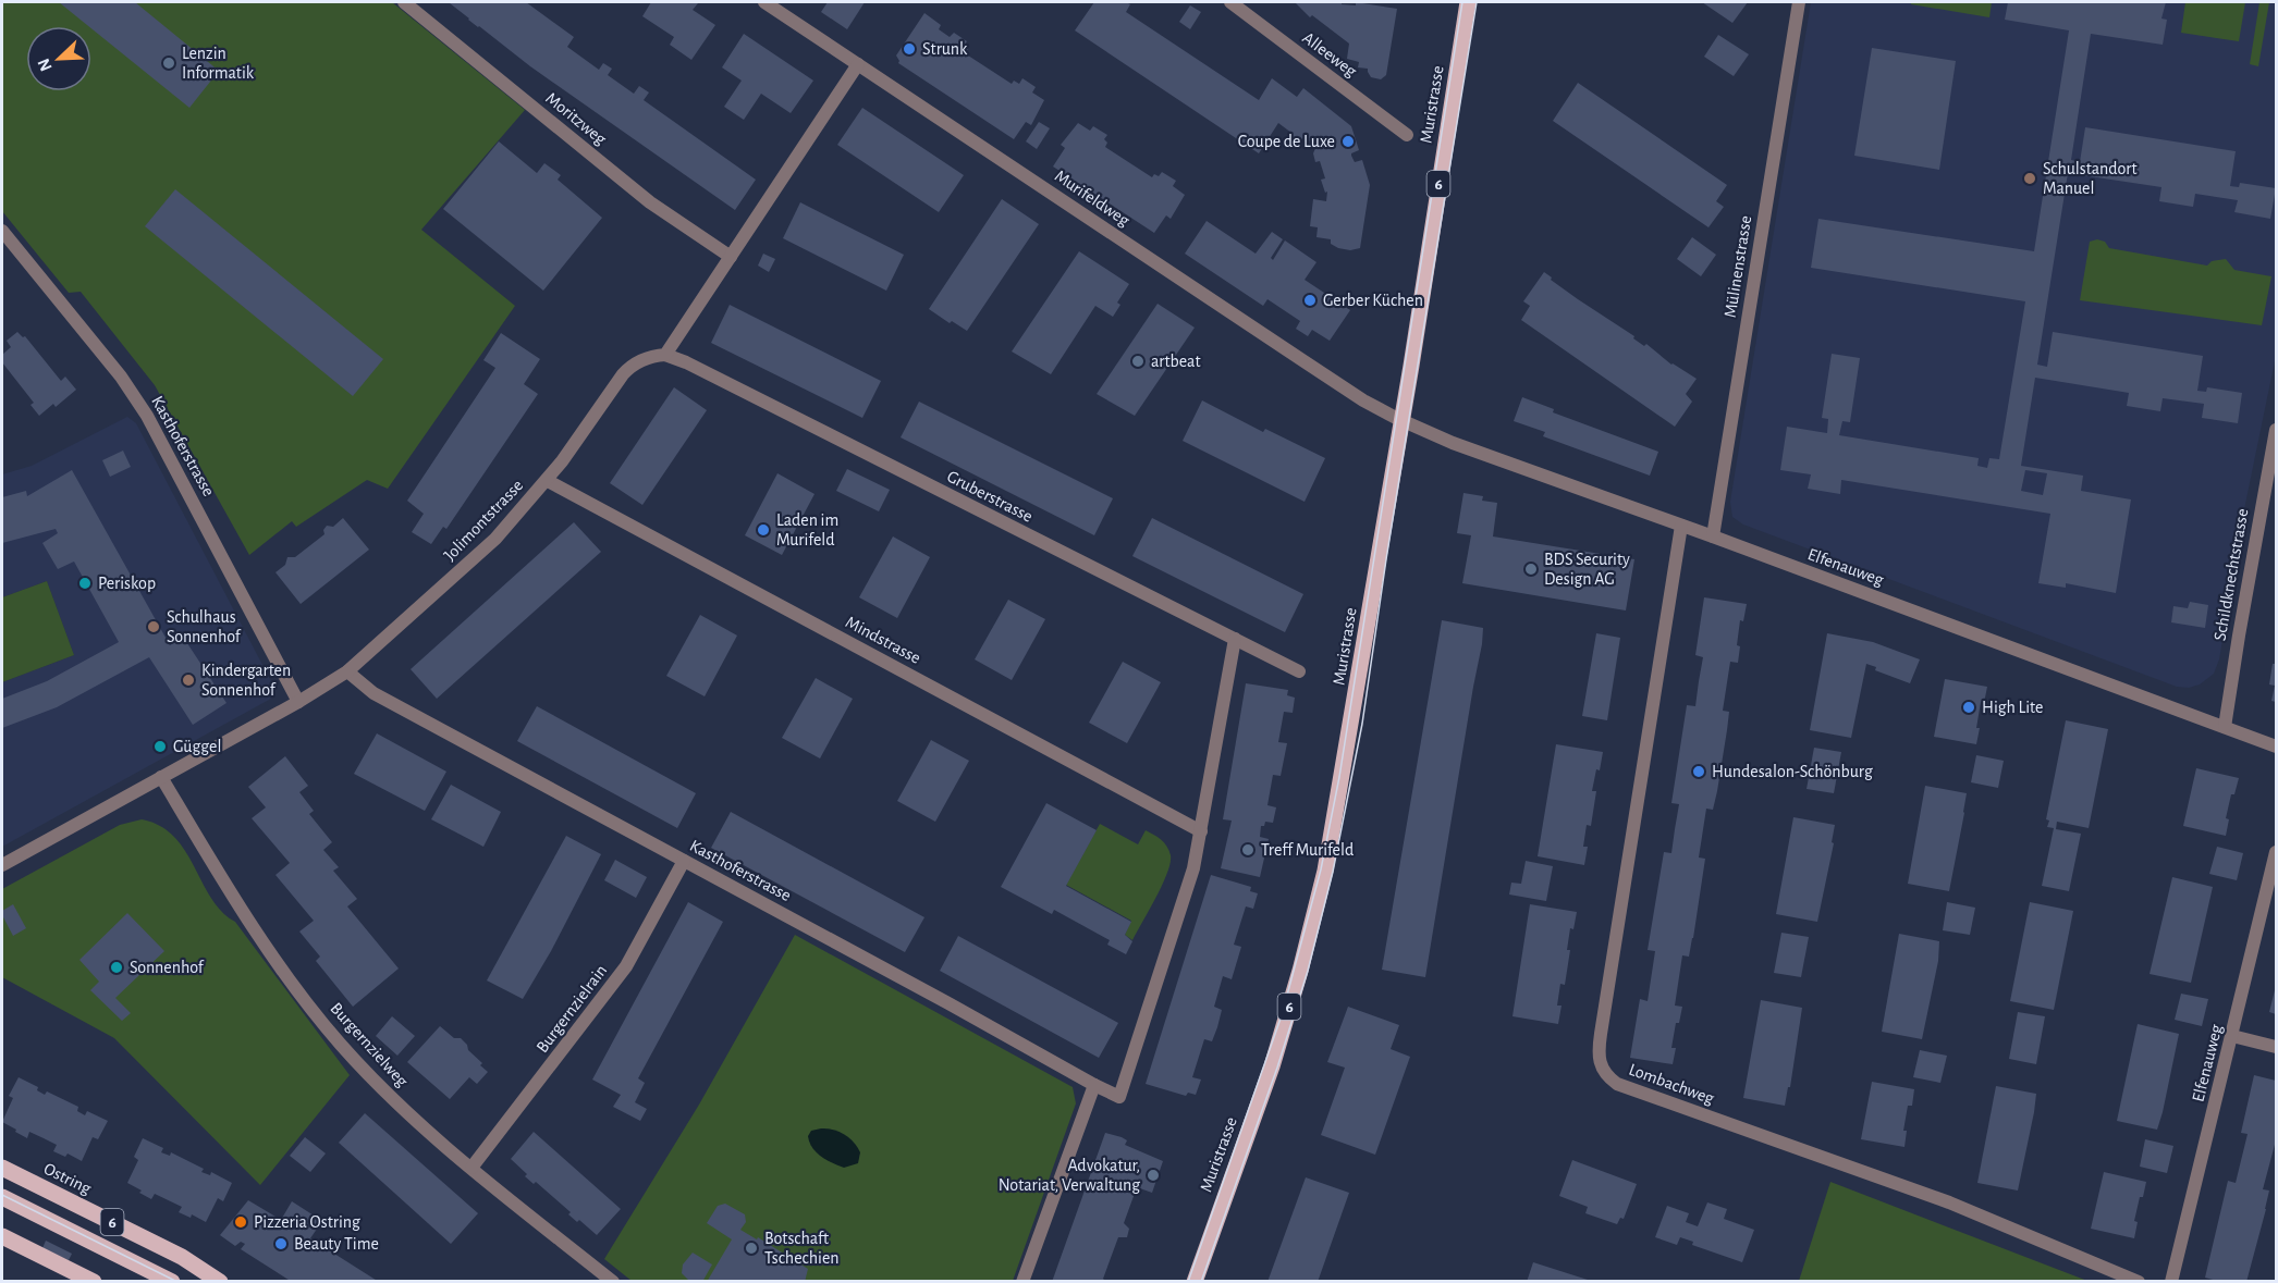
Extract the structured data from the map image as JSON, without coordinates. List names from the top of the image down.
{
  "streets": {
    "main road": ["Muristrasse", "6", "Ostring"],
    "street": [
      "Alleeweg",
      "Moritzweg",
      "Murifeldweg",
      "Mülinenstrasse",
      "Kasthoferstrasse",
      "Gruberstrasse",
      "Jolimontstrasse",
      "Elfenauweg",
      "Schildknechtstrasse",
      "Mindstrasse",
      "Burgernzielrain",
      "Burgernzielweg",
      "Lombachweg"
    ]
  },
  "crossings": [
    ["Muristrasse", "Murifeldweg"],
    ["Muristrasse", "Elfenauweg"],
    ["Murifeldweg", "Elfenauweg"],
    ["Mülinenstrasse", "Elfenauweg"],
    ["Kasthoferstrasse", "Jolimontstrasse"],
    ["Kasthoferstrasse", "Mindstrasse"],
    ["Kasthoferstrasse", "Burgernzielrain"],
    ["Gruberstrasse", "Jolimontstrasse"],
    ["Jolimontstrasse", "Mindstrasse"],
    ["Jolimontstrasse", "Burgernzielweg"],
    ["Elfenauweg", "Schildknechtstrasse"],
    ["Elfenauweg", "Lombachweg"],
    ["Burgernzielrain", "Burgernzielweg"]
  ],
  "places": [
    "Strunk",
    "Lenzin Informatik",
    "Coupe de Luxe",
    "Schulstandort Manuel",
    "Gerber Küchen",
    "artbeat",
    "Laden im Murifeld",
    "BDS Security Design AG",
    "Periskop",
    "Schulhaus Sonnenhof",
    "Kindergarten Sonnenhof",
    "High Lite",
    "Güggel",
    "Hundesalon-Schönburg",
    "Treff Murifeld",
    "Sonnenhof",
    "Advokatur, Notariat, Verwaltung",
    "Pizzeria Ostring",
    "Beauty Time",
    "Botschaft Tschechien"
  ],
  "north": "bottom left"
}
